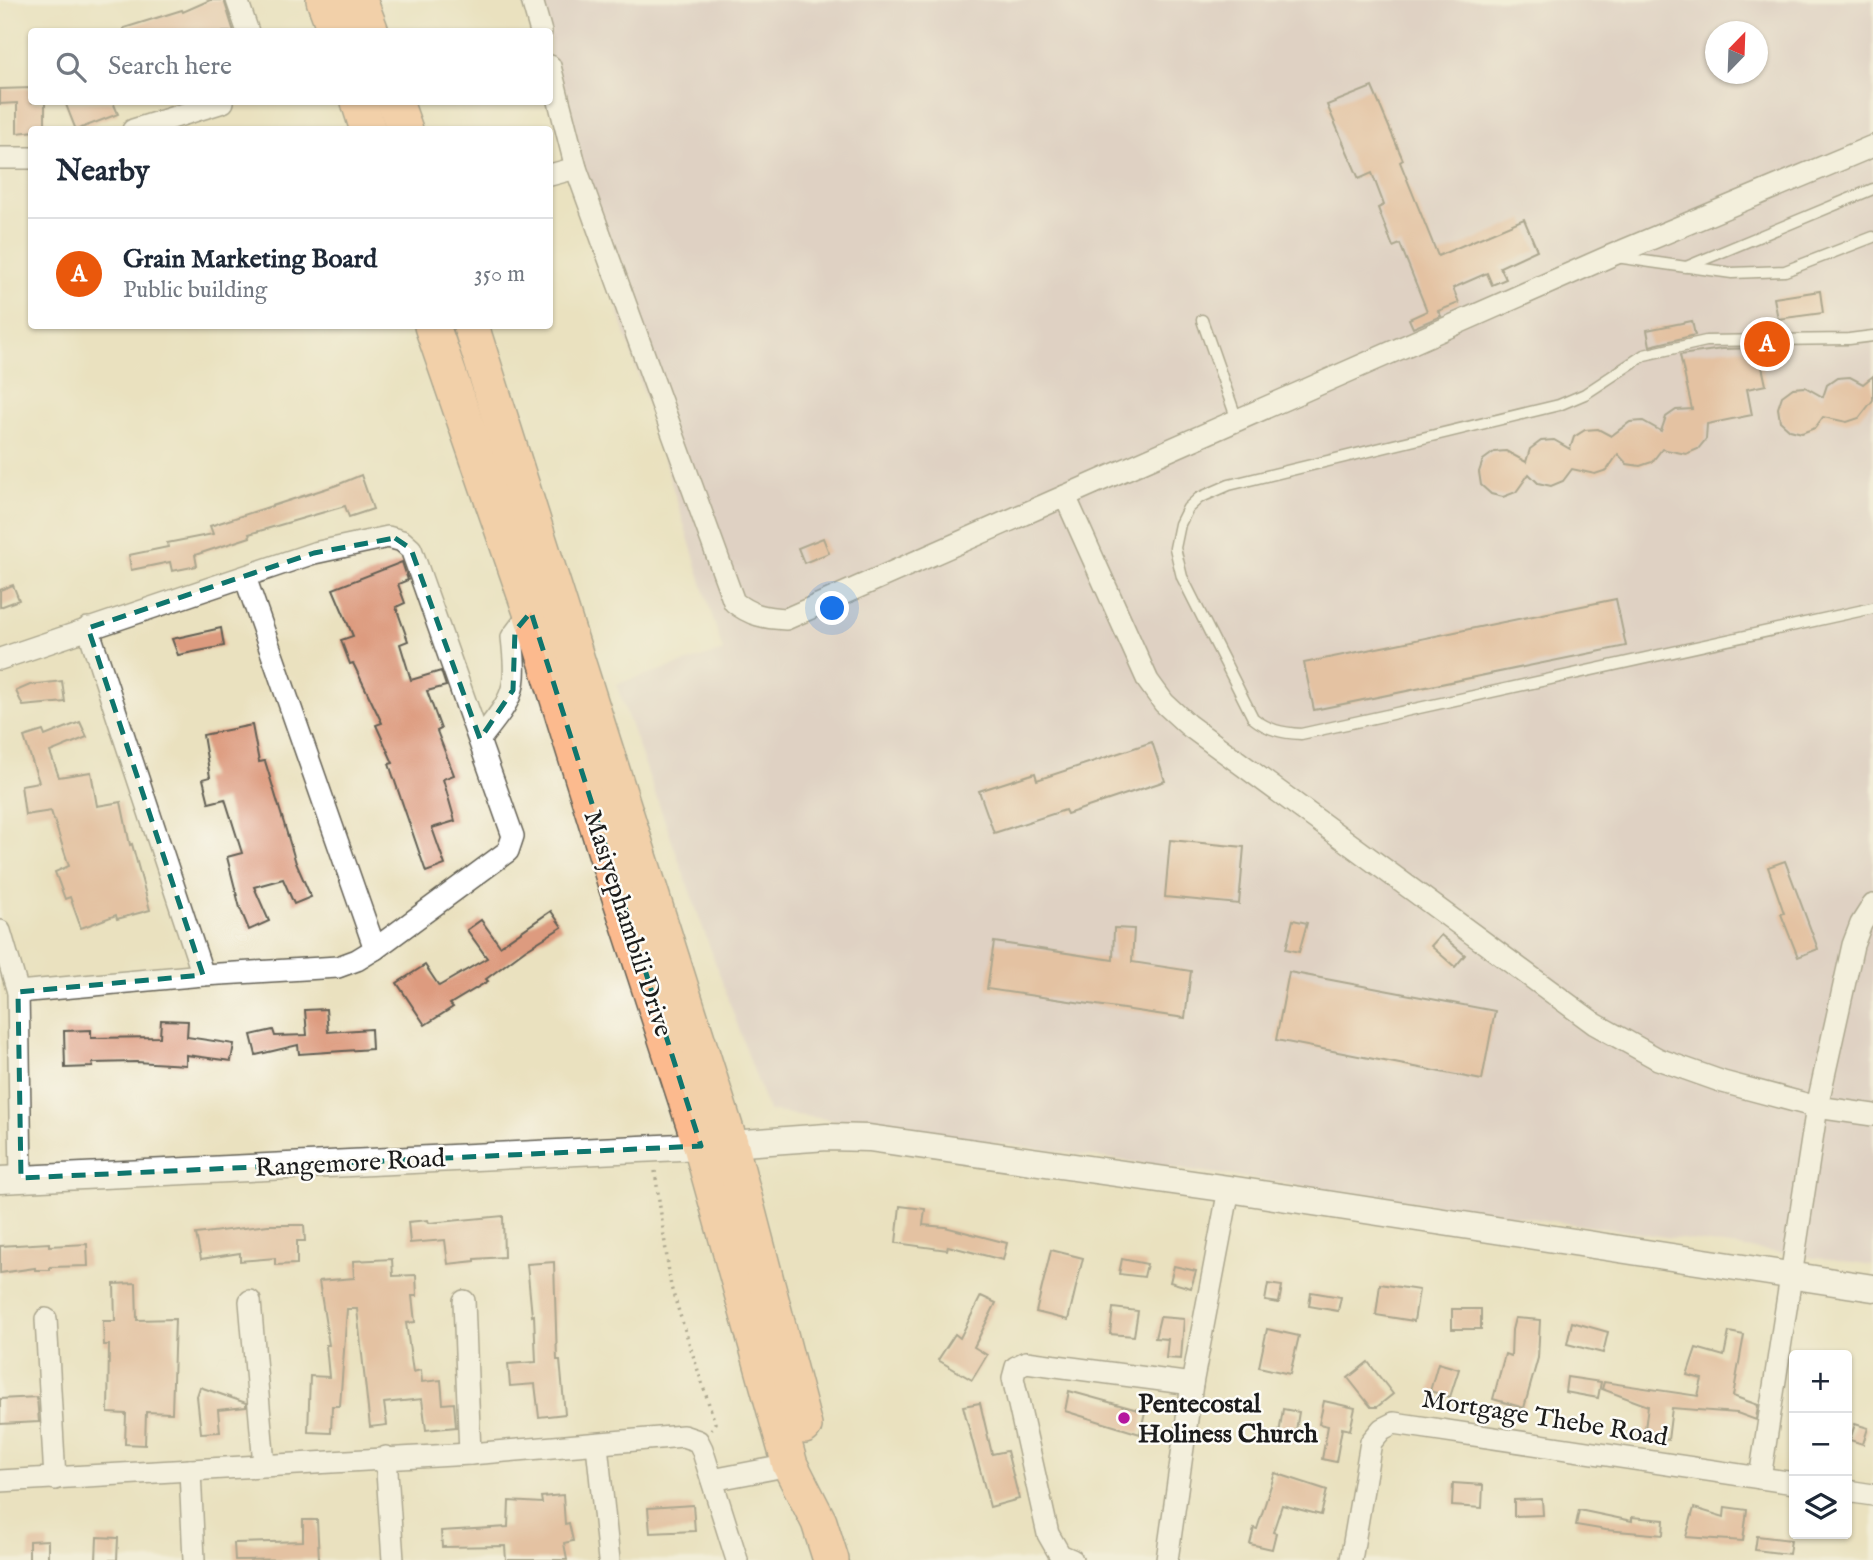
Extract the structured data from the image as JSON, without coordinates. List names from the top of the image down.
{
  "streets": {
    "main road": ["Masiyephambili Drive"],
    "street": ["Rangemore Road", "Mortgage Thebe Road"]
  },
  "crossings": [
    ["Masiyephambili Drive", "Rangemore Road"]
  ],
  "places": ["Pentecostal Holiness Church"],
  "north": "top right",
  "page": {
    "search": "Search here",
    "heading": "Nearby",
    "list": [
      {
        "mark": "A",
        "name": "Grain Marketing Board",
        "note": "Public building",
        "value": "350 m"
      }
    ],
    "pins": "A",
    "map_buttons": ["+", "−"]
  }
}
